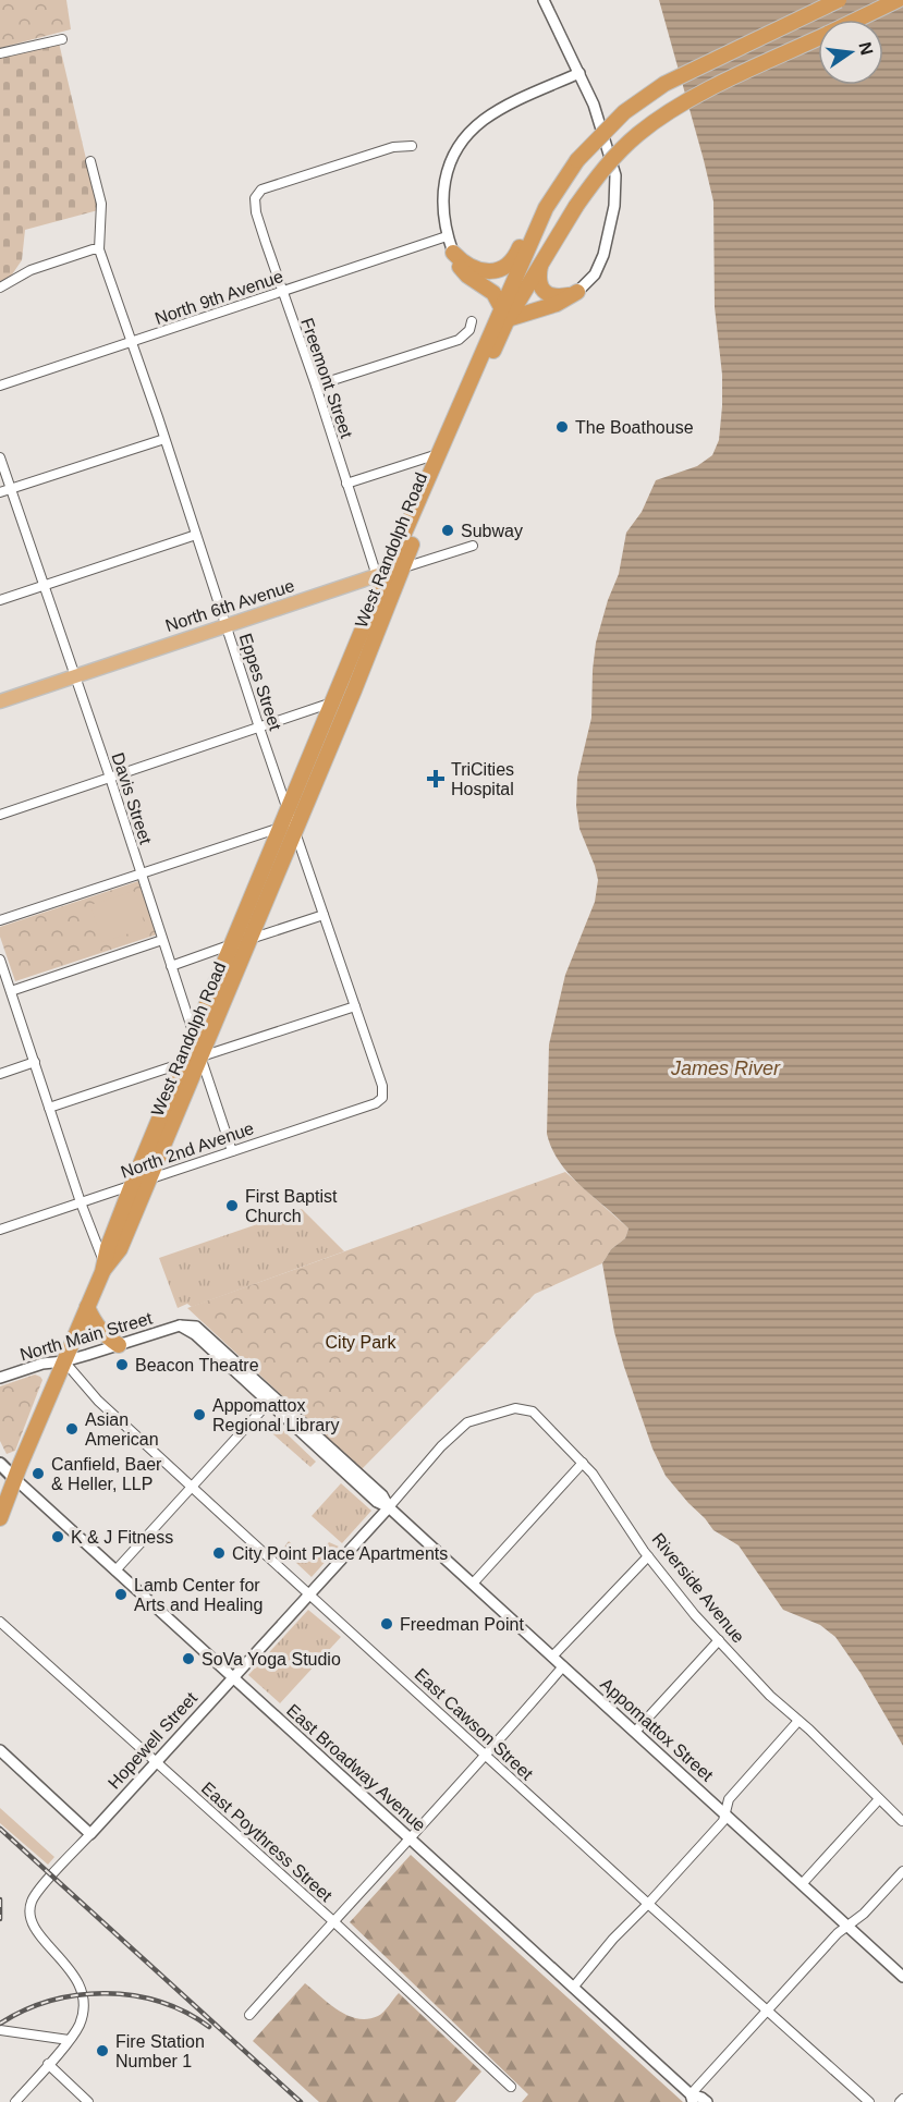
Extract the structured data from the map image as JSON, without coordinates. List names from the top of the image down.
{
  "streets": {
    "highway": ["West Randolph Road"],
    "main road": ["North 6th Avenue", "East Broadway Avenue"],
    "street": [
      "North 9th Avenue",
      "Freemont Street",
      "Eppes Street",
      "Davis Street",
      "North 2nd Avenue",
      "North Main Street",
      "Riverside Avenue",
      "East Cawson Street",
      "Appomattox Street",
      "Hopewell Street",
      "East Poythress Street"
    ]
  },
  "crossings": [
    ["North 9th Avenue", "Freemont Street"],
    ["North 9th Avenue", "Eppes Street"],
    ["Freemont Street", "West Randolph Road"],
    ["Freemont Street", "North 6th Avenue"],
    ["West Randolph Road", "North 6th Avenue"],
    ["West Randolph Road", "Eppes Street"],
    ["West Randolph Road", "Davis Street"],
    ["West Randolph Road", "North 2nd Avenue"],
    ["West Randolph Road", "North Main Street"],
    ["West Randolph Road", "East Cawson Street"],
    ["West Randolph Road", "East Broadway Avenue"],
    ["North 6th Avenue", "Eppes Street"],
    ["North 6th Avenue", "Davis Street"],
    ["Davis Street", "North 2nd Avenue"],
    ["North Main Street", "East Cawson Street"],
    ["North Main Street", "Appomattox Street"],
    ["Riverside Avenue", "Hopewell Street"],
    ["East Cawson Street", "Hopewell Street"],
    ["Appomattox Street", "Hopewell Street"],
    ["Hopewell Street", "East Broadway Avenue"],
    ["Hopewell Street", "East Poythress Street"]
  ],
  "water": ["James River"],
  "parks": ["City Park"],
  "places": {
    "other": [
      "The Boathouse",
      "Subway",
      "First Baptist Church",
      "Beacon Theatre",
      "Appomattox Regional Library",
      "Asian American",
      "Canfield, Baer & Heller, LLP",
      "K & J Fitness",
      "City Point Place Apartments",
      "Lamb Center for Arts and Healing",
      "Freedman Point",
      "SoVa Yoga Studio",
      "Fire Station Number 1"
    ],
    "health": ["TriCities Hospital"]
  },
  "north": "right"
}
